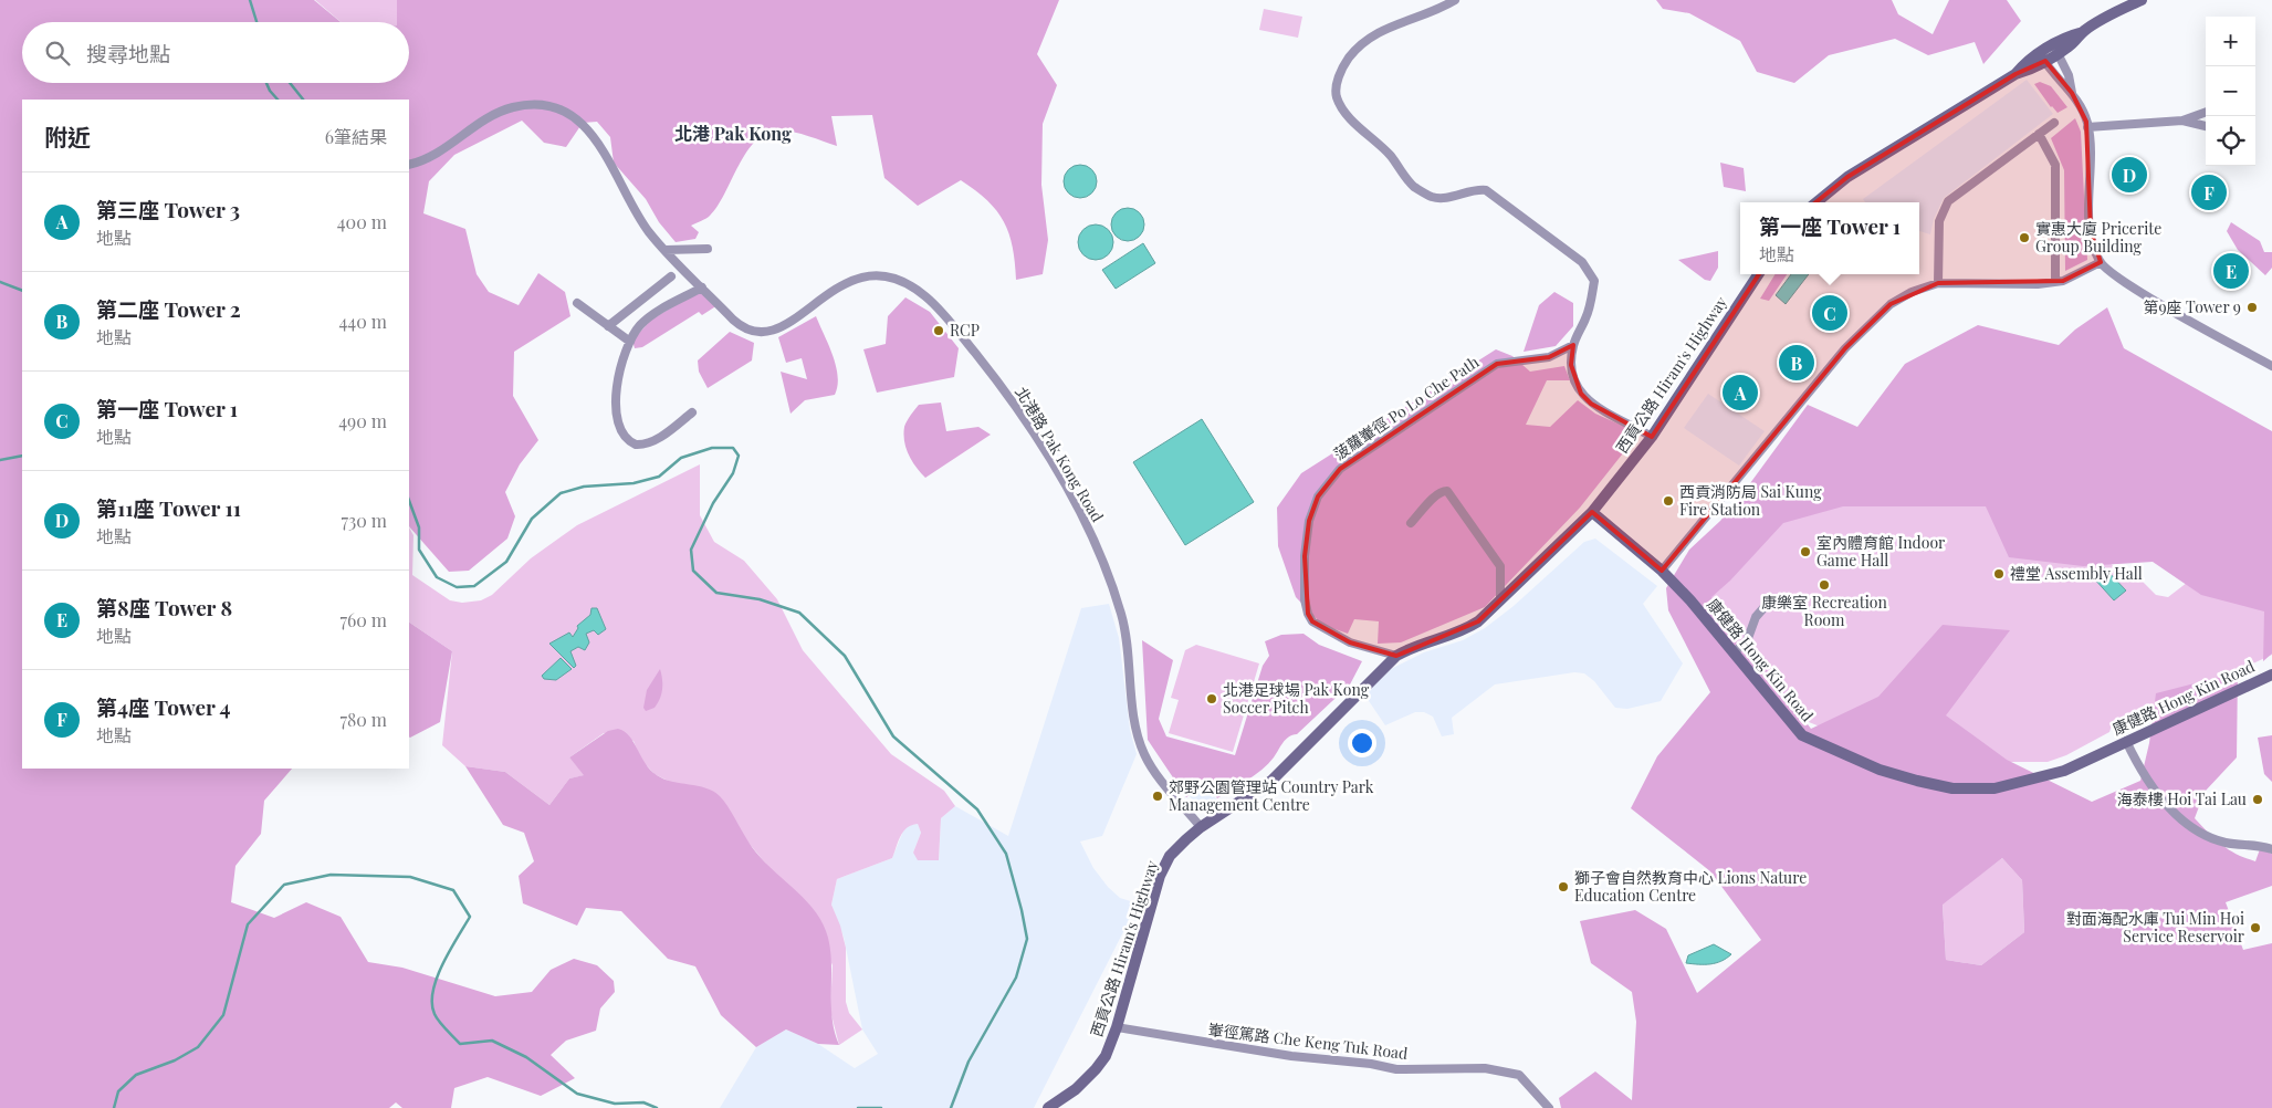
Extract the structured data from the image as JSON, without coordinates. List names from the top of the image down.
{
  "streets": {
    "main road": ["西貢公路 Hiram's Highway", "康健路 Hong Kin Road"],
    "street": ["菠蘿輋徑 Po Lo Che Path", "北港路 Pak Kong Road", "輋徑篤路 Che Keng Tuk Road"]
  },
  "crossings": [
    ["西貢公路 Hiram's Highway", "菠蘿輋徑 Po Lo Che Path"],
    ["西貢公路 Hiram's Highway", "北港路 Pak Kong Road"],
    ["西貢公路 Hiram's Highway", "康健路 Hong Kin Road"],
    ["西貢公路 Hiram's Highway", "輋徑篤路 Che Keng Tuk Road"]
  ],
  "districts": ["北港 Pak Kong"],
  "places": [
    "實惠大廈 Pricerite Group Building",
    "第9座 Tower 9",
    "RCP",
    "西貢消防局 Sai Kung Fire Station",
    "室內體育館 Indoor Game Hall",
    "禮堂 Assembly Hall",
    "康樂室 Recreation Room",
    "北港足球場 Pak Kong Soccer Pitch",
    "郊野公園管理站 Country Park Management Centre",
    "海泰樓 Hoi Tai Lau",
    "獅子會自然教育中心 Lions Nature Education Centre",
    "對面海配水庫 Tui Min Hoi Service Reservoir"
  ],
  "page": {
    "map_buttons": ["+", "−"],
    "search": "搜尋地點",
    "heading": ["附近", "6筆結果"],
    "pins": [
      "D",
      "F",
      "E",
      "C",
      "B",
      "A"
    ],
    "list": [
      {
        "mark": "A",
        "name": "第三座 Tower 3",
        "note": "地點",
        "value": "400 m"
      },
      {
        "mark": "B",
        "name": "第二座 Tower 2",
        "note": "地點",
        "value": "440 m"
      },
      {
        "mark": "C",
        "name": "第一座 Tower 1",
        "note": "地點",
        "value": "490 m"
      },
      {
        "mark": "D",
        "name": "第11座 Tower 11",
        "note": "地點",
        "value": "730 m"
      },
      {
        "mark": "E",
        "name": "第8座 Tower 8",
        "note": "地點",
        "value": "760 m"
      },
      {
        "mark": "F",
        "name": "第4座 Tower 4",
        "note": "地點",
        "value": "780 m"
      }
    ],
    "popup": ["第一座 Tower 1", "地點"]
  }
}
